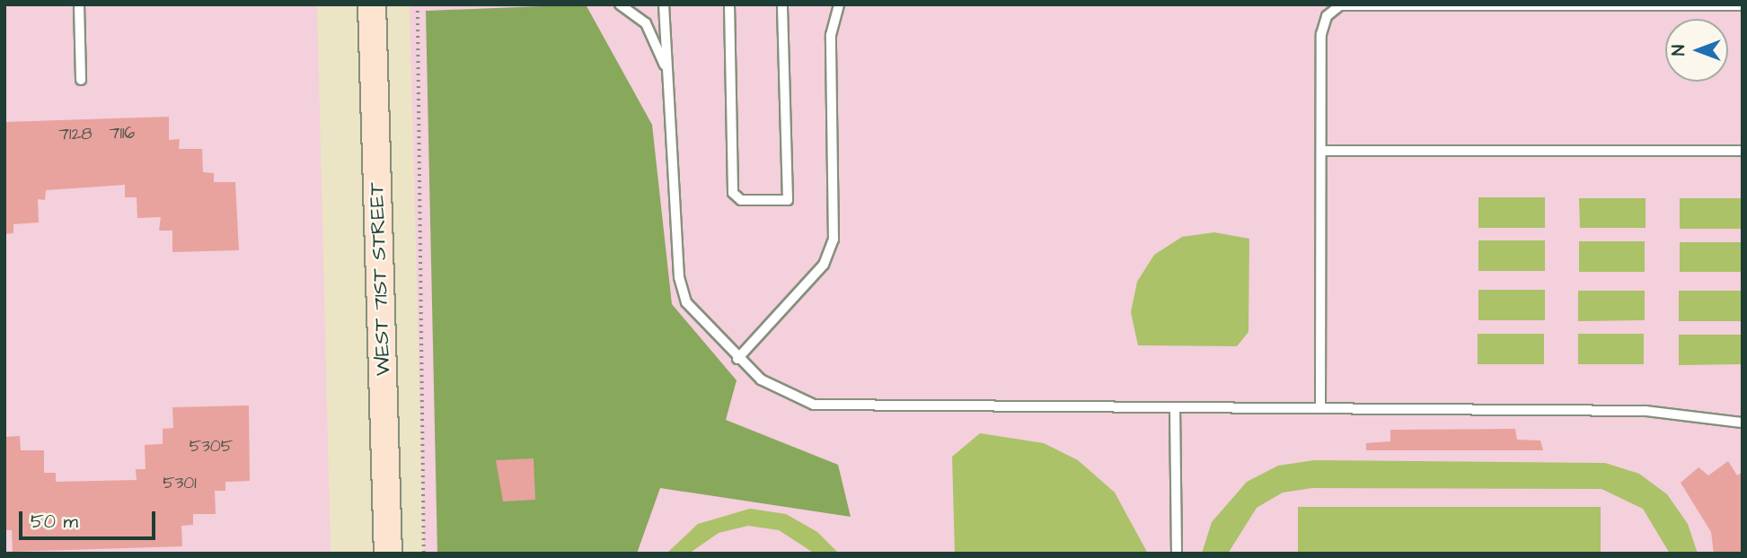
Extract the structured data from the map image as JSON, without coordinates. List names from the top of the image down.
{
  "streets": {
    "main road": ["WEST 71ST STREET"]
  },
  "house_numbers": [
    "7116",
    "7128",
    "5305",
    "5301"
  ],
  "scale_bar": "50 m",
  "north": "left"
}
